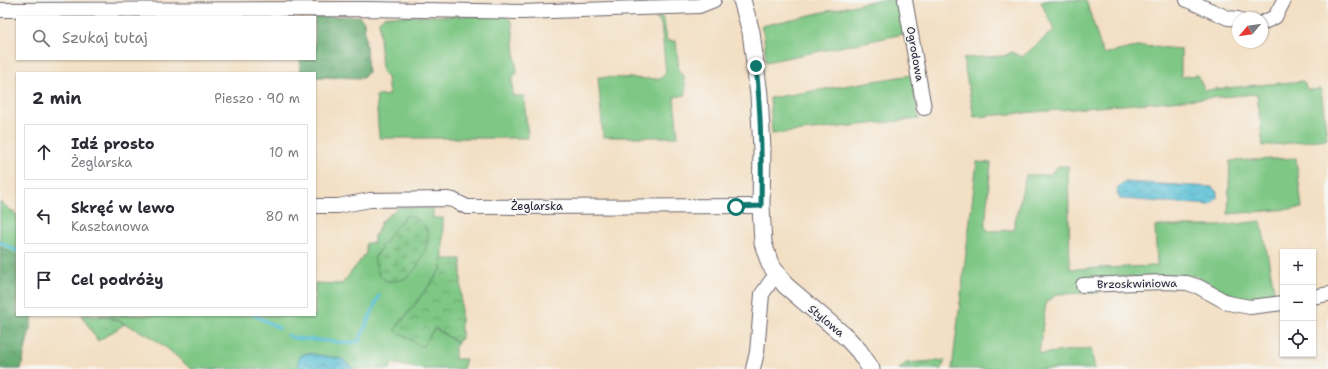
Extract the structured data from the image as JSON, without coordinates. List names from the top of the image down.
{
  "streets": {
    "street": [
      "Ogrodowa",
      "Żeglarska",
      "Brzoskwiniowa",
      "Stylowa"
    ]
  },
  "crossings": [
    ["Żeglarska", "Stylowa"]
  ],
  "north": "bottom left",
  "page": {
    "search": "Szukaj tutaj",
    "heading": ["2 min", "Pieszo · 90 m"],
    "list": [
      ["Idź prosto", "Żeglarska", "10 m"],
      ["Skręć w lewo", "Kasztanowa", "80 m"],
      "Cel podróży"
    ],
    "map_buttons": ["+", "−"]
  }
}
